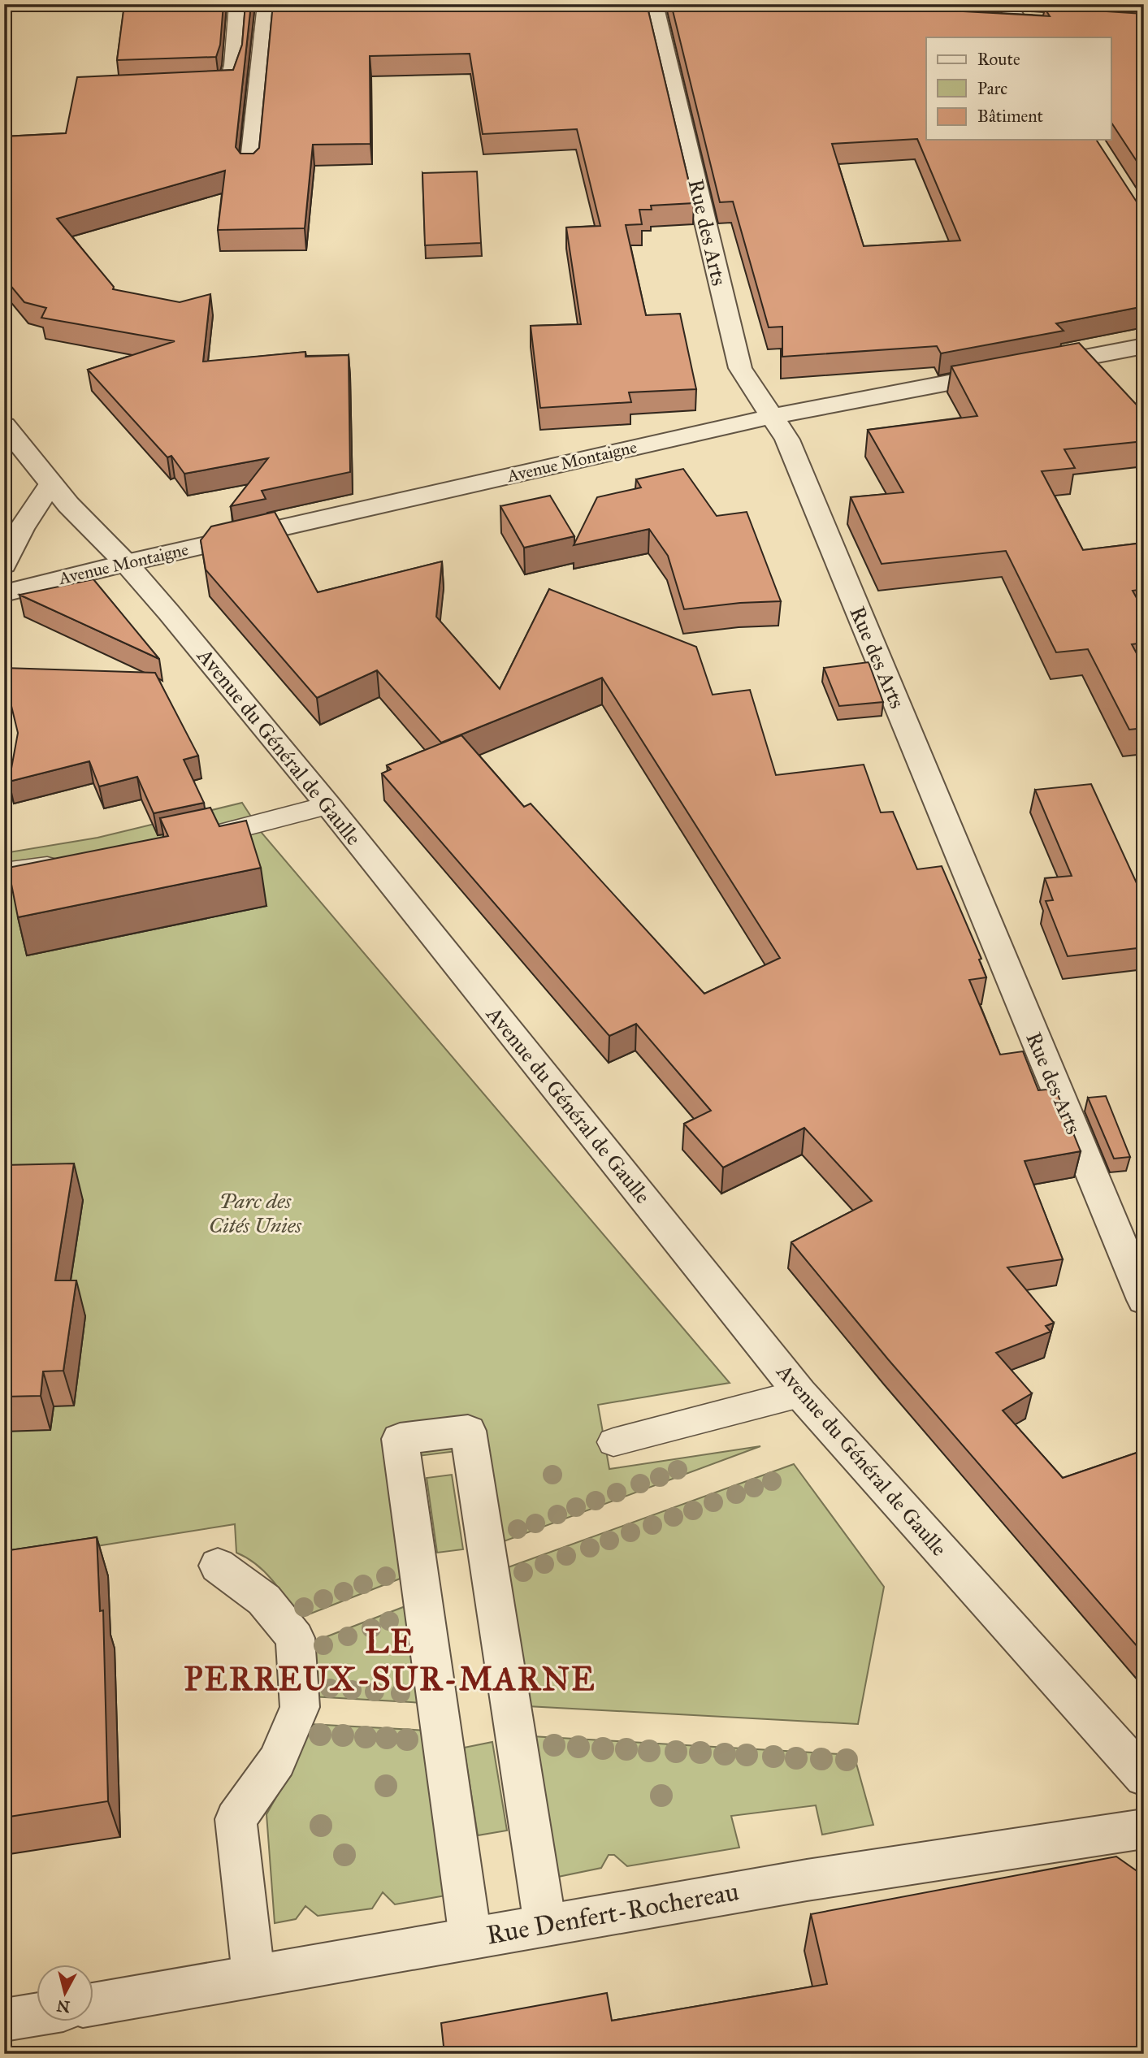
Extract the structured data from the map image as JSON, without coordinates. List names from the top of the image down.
{
  "streets": {
    "street": [
      "Rue des Arts",
      "Avenue Montaigne",
      "Avenue du Général de Gaulle",
      "Rue Denfert-Rochereau"
    ]
  },
  "crossings": [
    ["Rue des Arts", "Avenue Montaigne"],
    ["Avenue Montaigne", "Avenue du Général de Gaulle"]
  ],
  "districts": ["LE PERREUX-SUR-MARNE"],
  "parks": ["Parc des Cités Unies"],
  "legend": ["Route", "Parc", "Bâtiment"],
  "north": "bottom"
}
